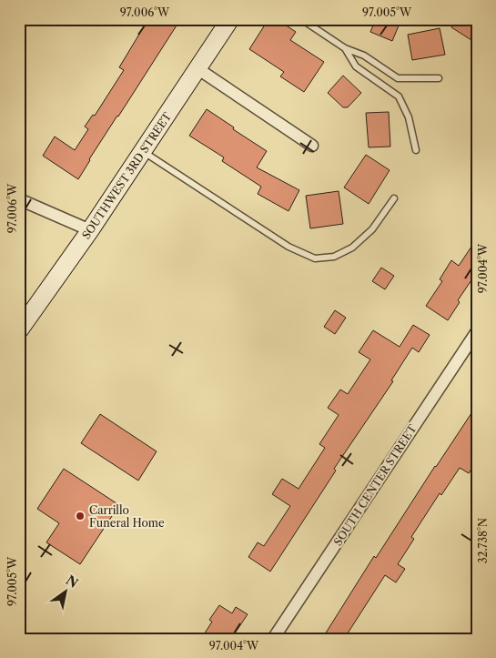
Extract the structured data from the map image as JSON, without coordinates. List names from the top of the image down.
{
  "streets": {
    "street": ["SOUTHWEST 3RD STREET", "SOUTH CENTER STREET"]
  },
  "places": ["Carrillo Funeral Home"],
  "north": "top right",
  "coordinates": [
    "97.006°W",
    "97.005°W",
    "97.004°W",
    "32.738°N"
  ]
}
